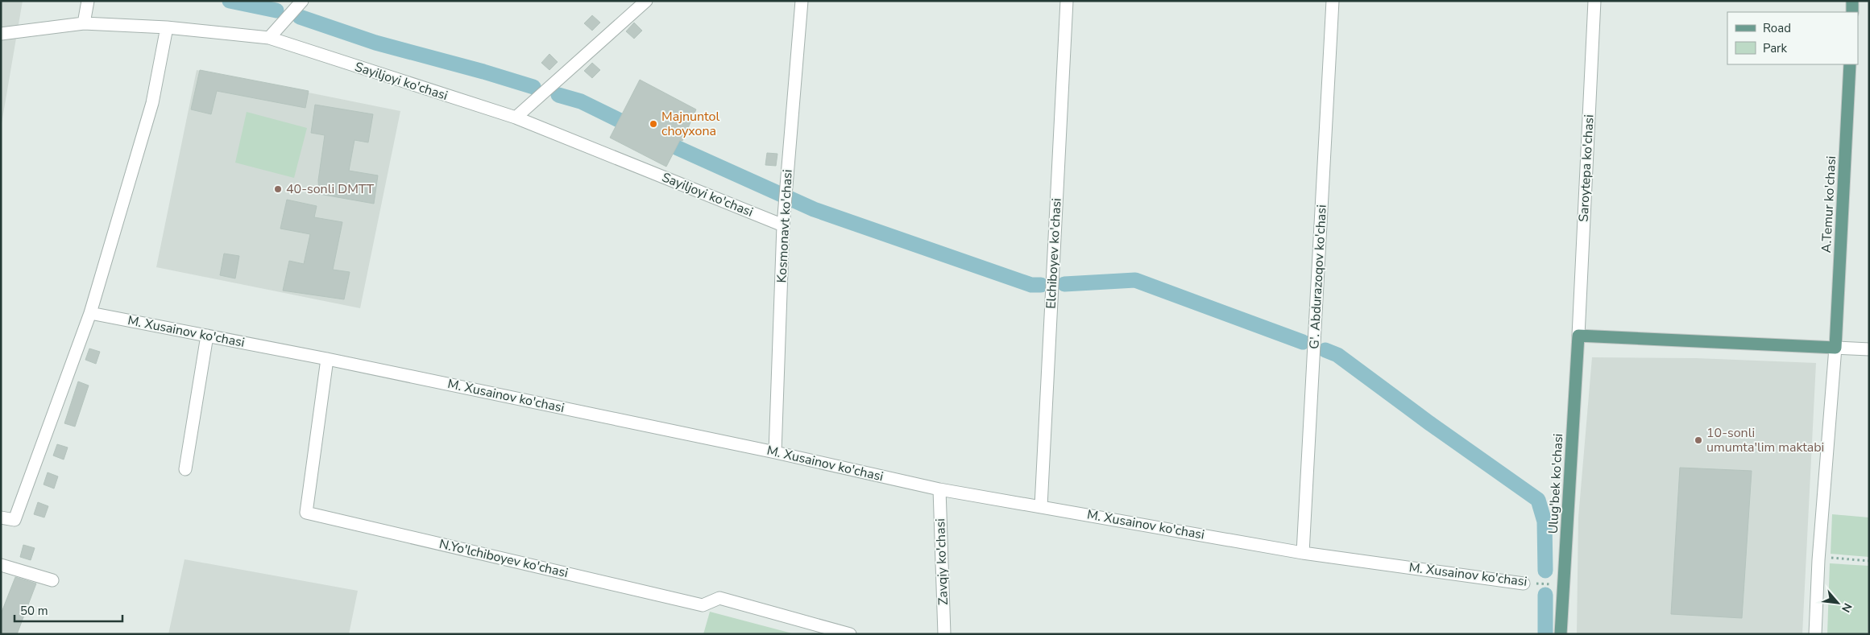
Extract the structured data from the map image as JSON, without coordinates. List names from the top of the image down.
{
  "streets": {
    "main road": ["A.Temur ko'chasi", "Ulug'bek ko'chasi"],
    "street": [
      "Sayiljoyi ko'chasi",
      "Saroytepa ko'chasi",
      "Kosmonavt ko'chasi",
      "Elchiboyev ko'chasi",
      "G'. Abdurazoqov ko'chasi",
      "M. Xusainov ko'chasi",
      "N.Yo'lchiboyev ko'chasi",
      "Zavqiy ko'chasi"
    ]
  },
  "crossings": [
    ["Sayiljoyi ko'chasi", "Kosmonavt ko'chasi"],
    ["Saroytepa ko'chasi", "Ulug'bek ko'chasi"],
    ["Kosmonavt ko'chasi", "M. Xusainov ko'chasi"],
    ["Elchiboyev ko'chasi", "M. Xusainov ko'chasi"],
    ["G'. Abdurazoqov ko'chasi", "M. Xusainov ko'chasi"],
    ["M. Xusainov ko'chasi", "Ulug'bek ko'chasi"],
    ["M. Xusainov ko'chasi", "N.Yo'lchiboyev ko'chasi"],
    ["M. Xusainov ko'chasi", "Zavqiy ko'chasi"]
  ],
  "places": ["Majnuntol choyxona", "40-sonli DMTT", "10-sonli umumta'lim maktabi"],
  "legend": ["Road", "Park"],
  "scale_bar": "50 m",
  "north": "bottom right"
}
